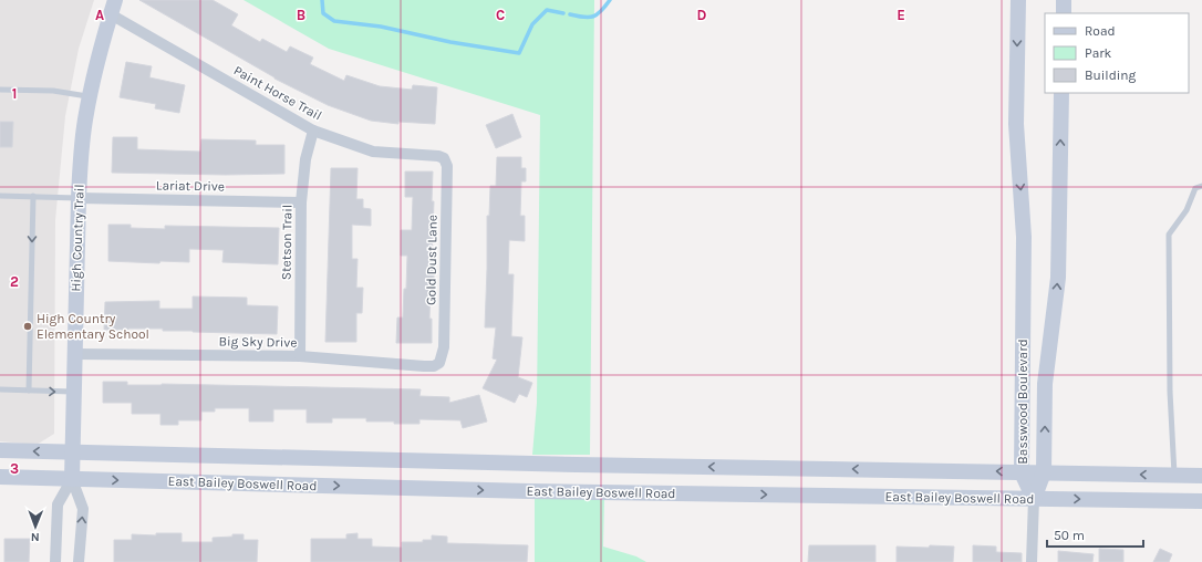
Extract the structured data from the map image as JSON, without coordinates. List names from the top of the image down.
{
  "streets": {
    "main road": ["High Country Trail", "Basswood Boulevard", "East Bailey Boswell Road"],
    "street": [
      "Paint Horse Trail",
      "Lariat Drive",
      "Stetson Trail",
      "Gold Dust Lane",
      "Big Sky Drive"
    ]
  },
  "crossings": [
    ["Paint Horse Trail", "High Country Trail"],
    ["Paint Horse Trail", "Stetson Trail"],
    ["Paint Horse Trail", "Gold Dust Lane"],
    ["Lariat Drive", "High Country Trail"],
    ["Lariat Drive", "Stetson Trail"],
    ["High Country Trail", "Big Sky Drive"],
    ["High Country Trail", "East Bailey Boswell Road"],
    ["Stetson Trail", "Big Sky Drive"],
    ["Gold Dust Lane", "Big Sky Drive"],
    ["Basswood Boulevard", "East Bailey Boswell Road"]
  ],
  "places": ["High Country Elementary School"],
  "legend": ["Road", "Park", "Building"],
  "scale_bar": "50 m",
  "north": "bottom",
  "grid": {
    "columns": [
      "A",
      "B",
      "C",
      "D",
      "E"
    ],
    "rows": ["1", "2", "3"]
  }
}
